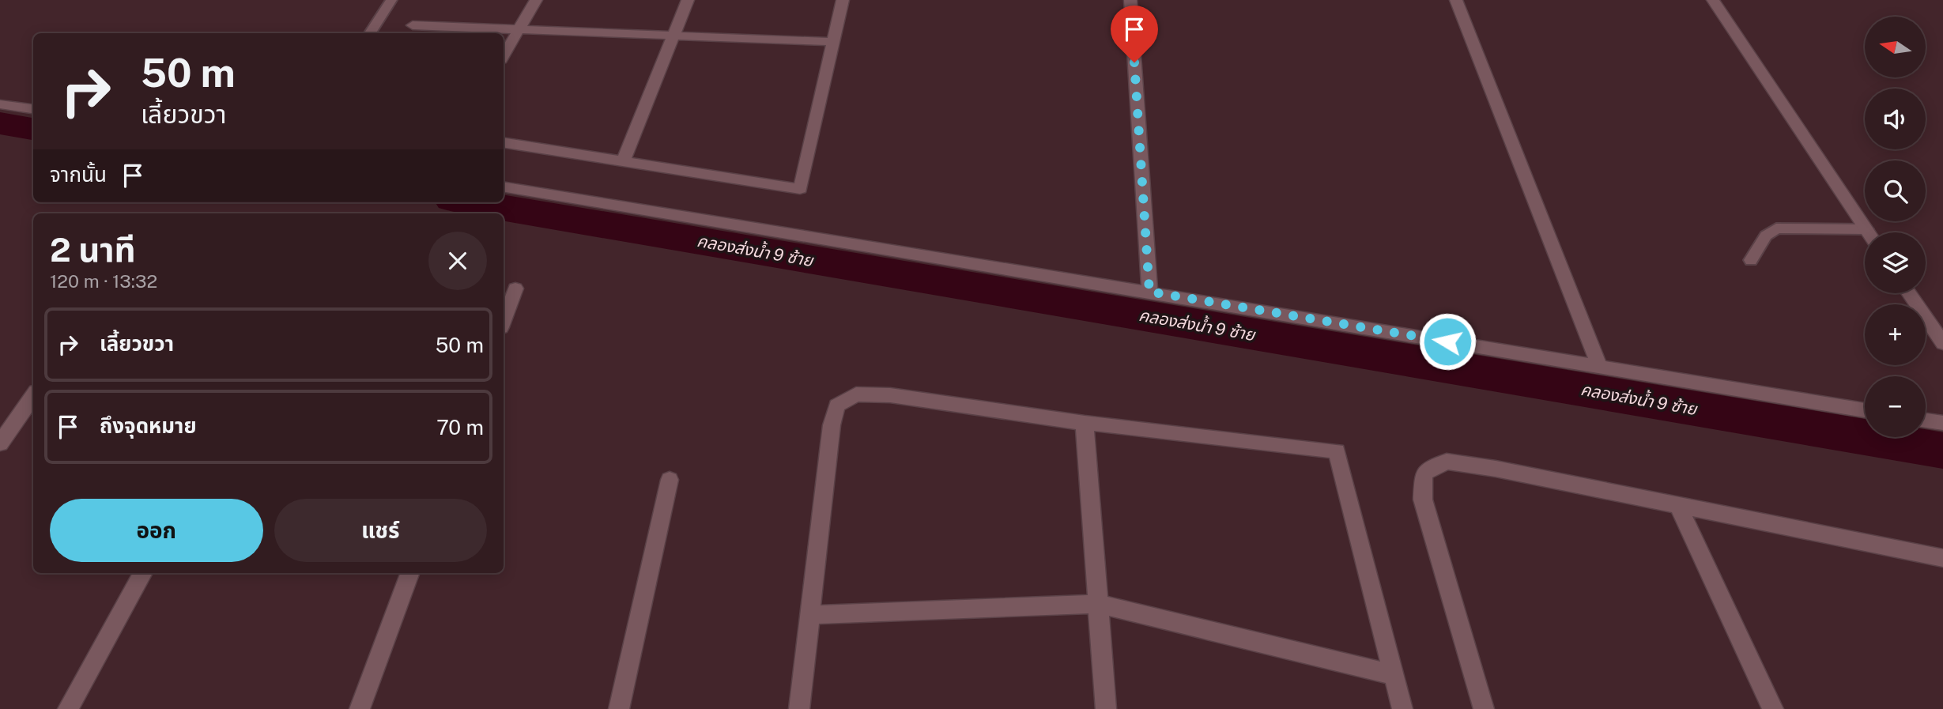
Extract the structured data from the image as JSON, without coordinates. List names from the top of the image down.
{
  "water": ["คลองส่งน้ำ 9 ซ้าย"],
  "north": "left",
  "page": {
    "map_buttons": ["+", "−"],
    "turn": ["50 m", "เลี้ยวขวา"],
    "then": "จากนั้น",
    "heading": ["2 นาที", "120 m · 13:32"],
    "list": [
      {
        "name": "เลี้ยวขวา",
        "value": "50 m"
      },
      {
        "name": "ถึงจุดหมาย",
        "value": "70 m"
      }
    ],
    "buttons": ["ออก", "แชร์"]
  }
}
